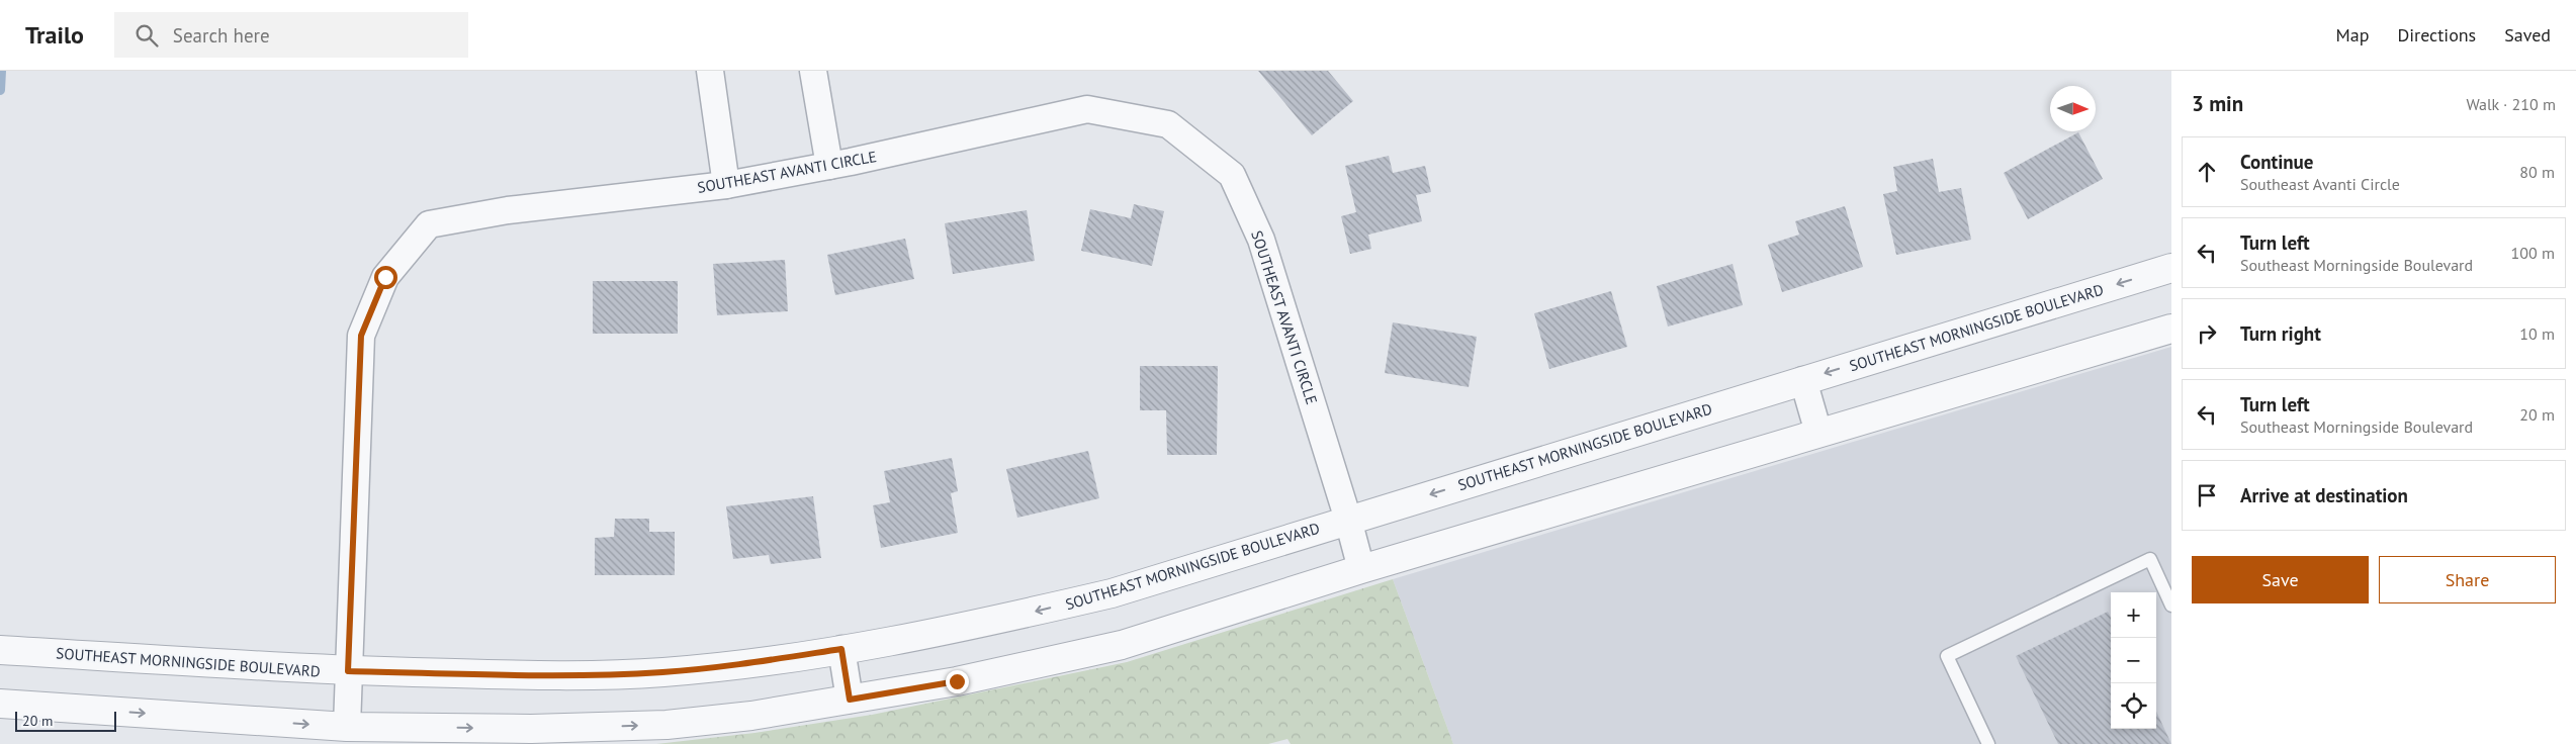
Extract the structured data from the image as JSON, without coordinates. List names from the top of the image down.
{
  "streets": {
    "street": ["SOUTHEAST AVANTI CIRCLE", "SOUTHEAST MORNINGSIDE BOULEVARD"]
  },
  "crossings": [
    ["SOUTHEAST AVANTI CIRCLE", "SOUTHEAST MORNINGSIDE BOULEVARD"]
  ],
  "scale_bar": "20 m",
  "north": "right",
  "page": {
    "header": "Trailo",
    "search": "Search here",
    "nav": ["Map", "Directions", "Saved"],
    "heading": ["3 min", "Walk · 210 m"],
    "list": [
      ["Continue", "Southeast Avanti Circle", "80 m"],
      ["Turn left", "Southeast Morningside Boulevard", "100 m"],
      ["Turn right", "10 m"],
      ["Turn left", "Southeast Morningside Boulevard", "20 m"],
      "Arrive at destination"
    ],
    "buttons": ["Save", "Share"],
    "map_buttons": ["+", "−"],
    "scale": "20 m"
  }
}
